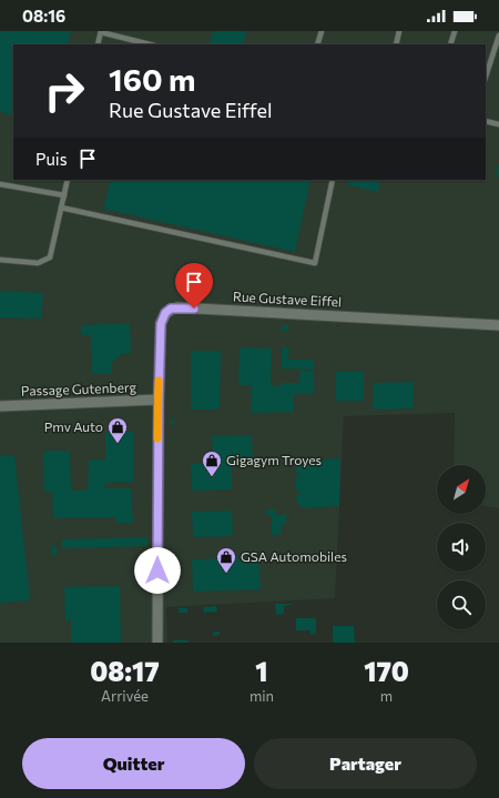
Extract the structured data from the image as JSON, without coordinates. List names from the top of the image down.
{
  "streets": {
    "street": ["Rue Gustave Eiffel", "Passage Gutenberg"]
  },
  "crossings": [
    ["Rue Gustave Eiffel", "Passage Gutenberg"]
  ],
  "places": {
    "shop": ["Pmv Auto", "Gigagym Troyes", "GSA Automobiles"]
  },
  "north": "top right",
  "page": {
    "status": "08:16",
    "turn": ["160 m", "Rue Gustave Eiffel"],
    "then": "Puis",
    "eta": [
      "08:17",
      "Arrivée",
      "1",
      "min",
      "170",
      "m"
    ],
    "buttons": ["Quitter", "Partager"]
  }
}
